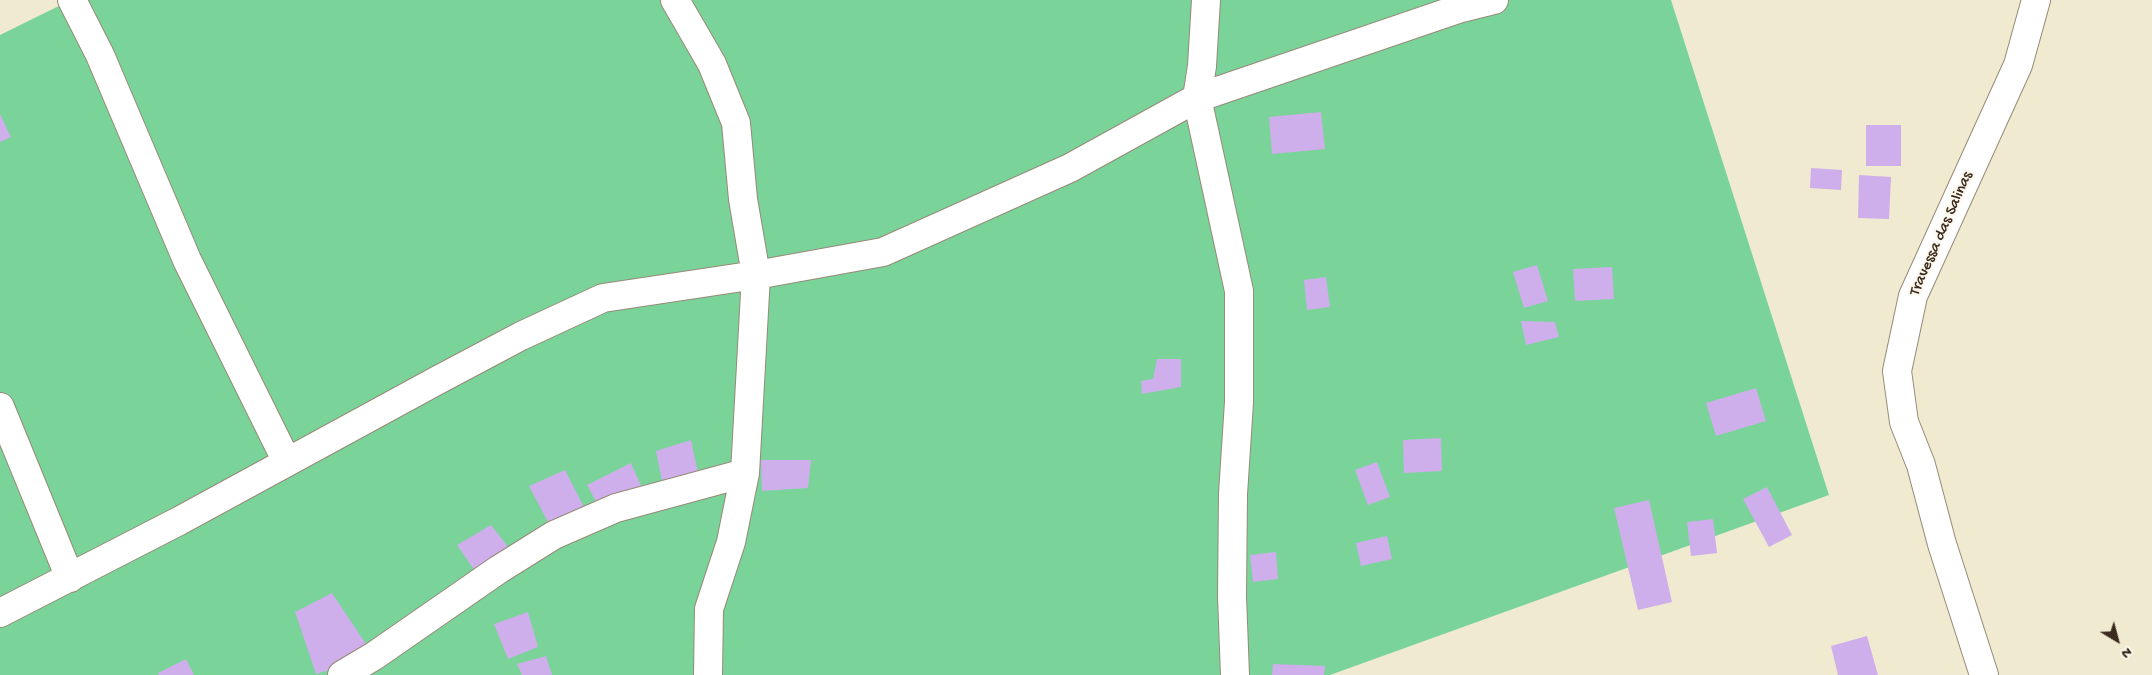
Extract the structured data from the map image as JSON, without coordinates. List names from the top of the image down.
{
  "streets": {
    "street": ["Travessa das Salinas"]
  },
  "north": "bottom right"
}
